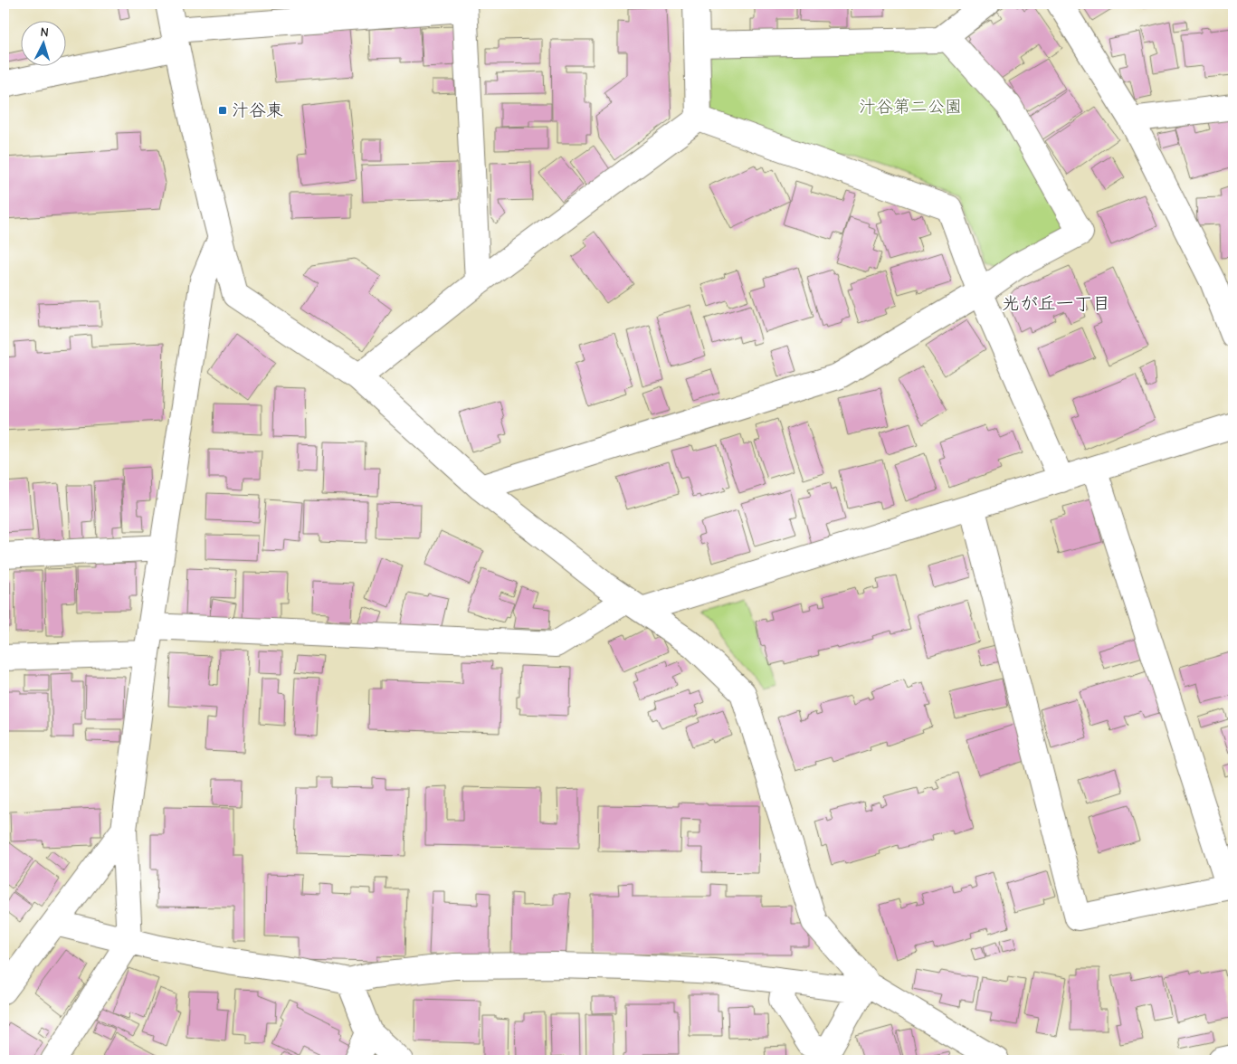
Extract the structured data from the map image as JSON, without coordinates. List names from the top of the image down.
{
  "districts": ["光が丘一丁目"],
  "parks": ["汁谷第二公園"],
  "places": {
    "transit": ["汁谷東"]
  },
  "north": "top"
}
